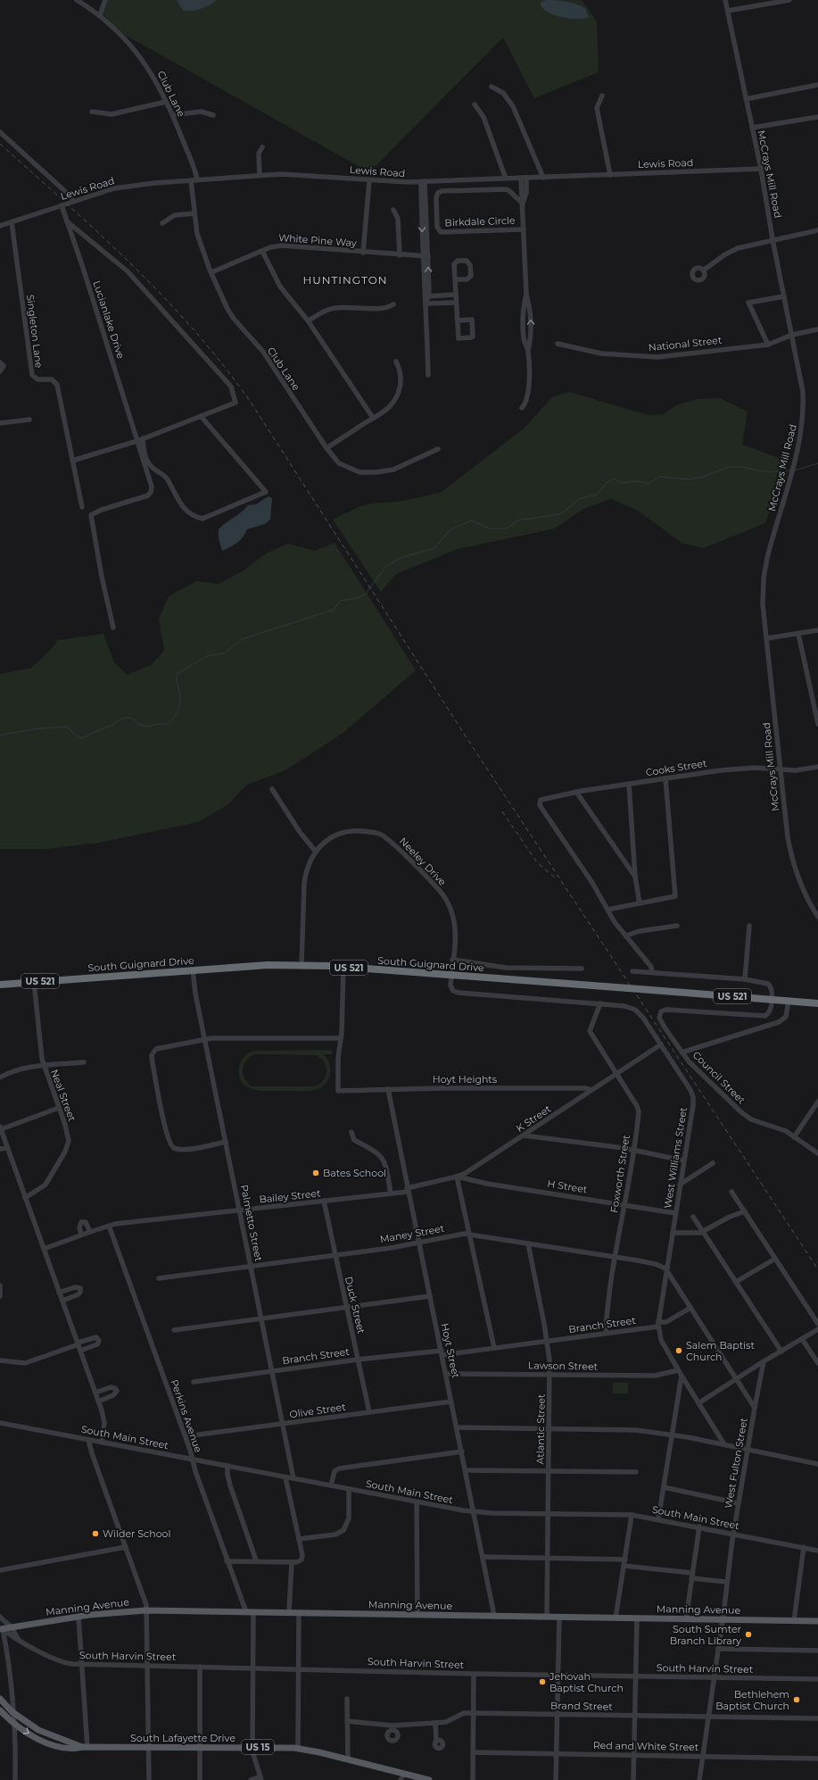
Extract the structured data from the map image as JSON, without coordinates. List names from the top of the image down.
{
  "streets": {
    "highway": ["South Guignard Drive", "US 521"],
    "main road": ["Manning Avenue", "South Lafayette Drive", "US 15"],
    "street": [
      "Club Lane",
      "Lewis Road",
      "McCrays Mill Road",
      "Birkdale Circle",
      "White Pine Way",
      "Lucianlake Drive",
      "Singleton Lane",
      "National Street",
      "Cooks Street",
      "Neeley Drive",
      "Council Street",
      "Hoyt Heights",
      "Neal Street",
      "K Street",
      "West Williams Street",
      "Foxworth Street",
      "H Street",
      "Bailey Street",
      "Palmetto Street",
      "Maney Street",
      "Duck Street",
      "Branch Street",
      "Hoyt Street",
      "Lawson Street",
      "Olive Street",
      "Perkins Avenue",
      "Atlantic Street",
      "South Main Street",
      "West Fulton Street",
      "South Harvin Street",
      "Brand Street",
      "Red and White Street"
    ]
  },
  "crossings": [
    ["Club Lane", "Lewis Road"],
    ["Club Lane", "White Pine Way"],
    ["Lewis Road", "McCrays Mill Road"],
    ["Lewis Road", "Lucianlake Drive"],
    ["Lewis Road", "Singleton Lane"],
    ["McCrays Mill Road", "National Street"],
    ["McCrays Mill Road", "Cooks Street"],
    ["Neeley Drive", "South Guignard Drive"],
    ["Neeley Drive", "West Williams Street"],
    ["South Guignard Drive", "Council Street"],
    ["South Guignard Drive", "Neal Street"],
    ["South Guignard Drive", "West Williams Street"],
    ["South Guignard Drive", "Palmetto Street"],
    ["Hoyt Heights", "K Street"],
    ["Hoyt Heights", "Hoyt Street"],
    ["K Street", "West Williams Street"],
    ["K Street", "Foxworth Street"],
    ["K Street", "H Street"],
    ["K Street", "Bailey Street"],
    ["K Street", "Hoyt Street"],
    ["West Williams Street", "Foxworth Street"],
    ["West Williams Street", "H Street"],
    ["West Williams Street", "Maney Street"],
    ["West Williams Street", "Branch Street"],
    ["West Williams Street", "Lawson Street"],
    ["West Williams Street", "West Fulton Street"],
    ["Foxworth Street", "H Street"],
    ["Foxworth Street", "Maney Street"],
    ["Foxworth Street", "Branch Street"],
    ["Bailey Street", "Palmetto Street"],
    ["Bailey Street", "Duck Street"],
    ["Bailey Street", "Hoyt Street"],
    ["Bailey Street", "Perkins Avenue"],
    ["Palmetto Street", "Maney Street"],
    ["Palmetto Street", "Branch Street"],
    ["Palmetto Street", "Olive Street"],
    ["Palmetto Street", "South Main Street"],
    ["Maney Street", "Duck Street"],
    ["Maney Street", "Hoyt Street"],
    ["Maney Street", "Atlantic Street"],
    ["Maney Street", "West Fulton Street"],
    ["Duck Street", "Branch Street"],
    ["Duck Street", "Olive Street"],
    ["Branch Street", "Hoyt Street"],
    ["Branch Street", "Atlantic Street"],
    ["Branch Street", "West Fulton Street"],
    ["Hoyt Street", "Lawson Street"],
    ["Hoyt Street", "Olive Street"],
    ["Hoyt Street", "South Main Street"],
    ["Hoyt Street", "Manning Avenue"],
    ["Lawson Street", "Atlantic Street"],
    ["Olive Street", "Perkins Avenue"],
    ["Perkins Avenue", "South Main Street"],
    ["Perkins Avenue", "Manning Avenue"],
    ["Atlantic Street", "South Main Street"],
    ["Atlantic Street", "Manning Avenue"],
    ["South Main Street", "West Fulton Street"],
    ["West Fulton Street", "Manning Avenue"],
    ["West Fulton Street", "South Harvin Street"],
    ["West Fulton Street", "Brand Street"],
    ["West Fulton Street", "Red and White Street"],
    ["Manning Avenue", "South Harvin Street"]
  ],
  "districts": ["HUNTINGTON"],
  "places": [
    "Bates School",
    "Salem Baptist Church",
    "Wilder School",
    "South Sumter Branch Library",
    "Jehovah Baptist Church",
    "Bethlehem Baptist Church"
  ]
}
